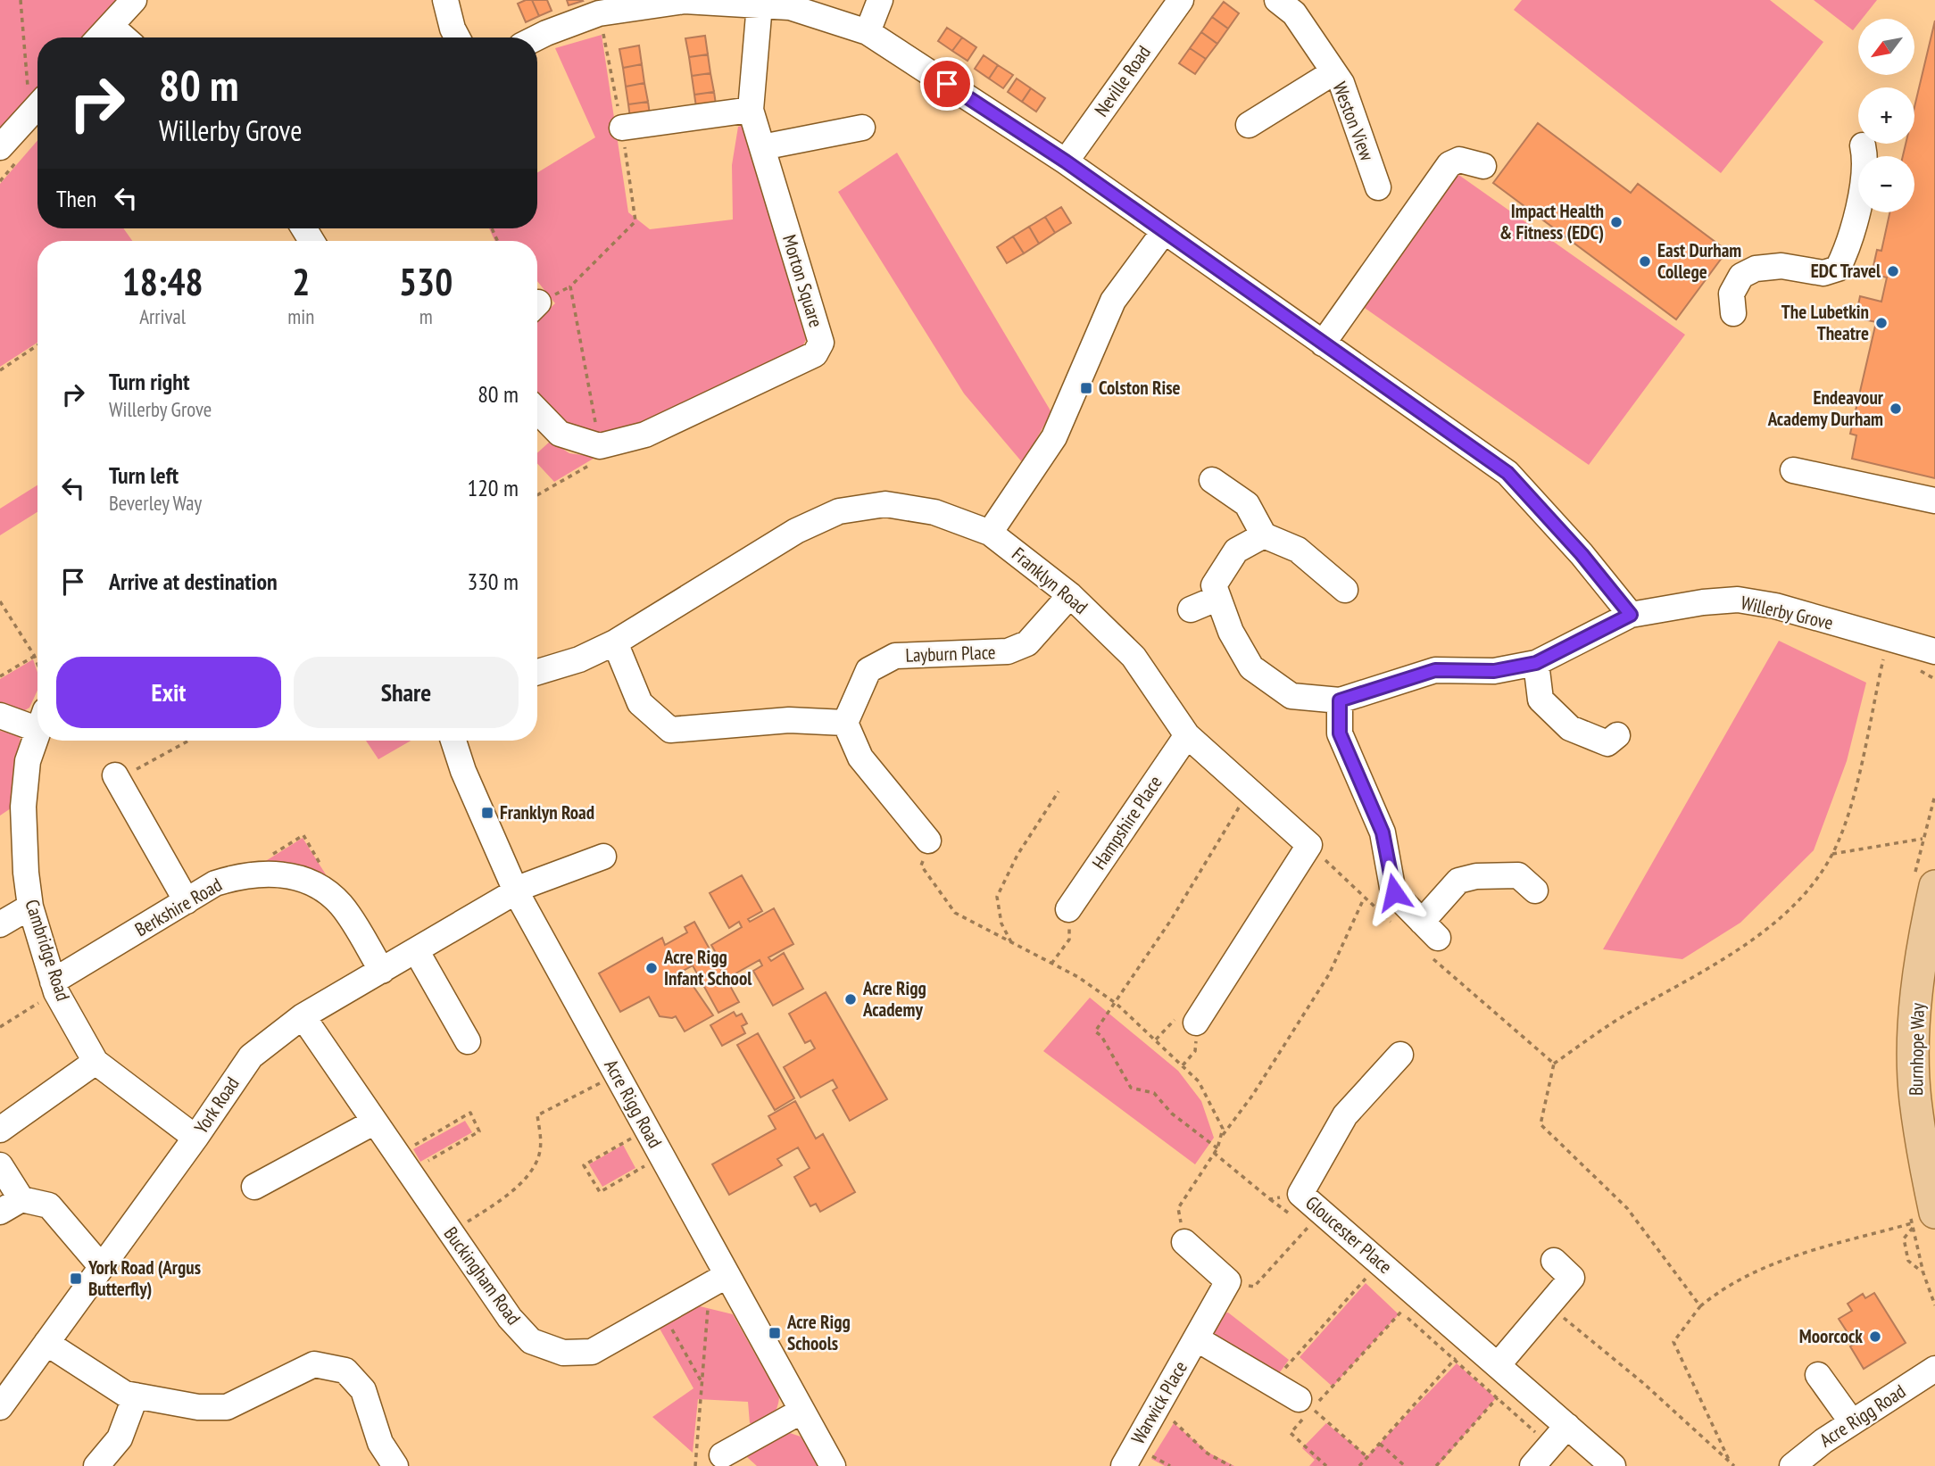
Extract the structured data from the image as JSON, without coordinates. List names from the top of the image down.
{
  "streets": {
    "main road": ["Burnhope Way"],
    "street": [
      "Neville Road",
      "Weston View",
      "Morton Square",
      "Franklyn Road",
      "Willerby Grove",
      "Layburn Place",
      "Hampshire Place",
      "Berkshire Road",
      "Cambridge Road",
      "Acre Rigg Road",
      "York Road",
      "Gloucester Place",
      "Buckingham Road",
      "Warwick Place"
    ]
  },
  "crossings": [
    ["Franklyn Road", "Layburn Place"],
    ["Franklyn Road", "Hampshire Place"],
    ["Berkshire Road", "Cambridge Road"],
    ["Berkshire Road", "York Road"],
    ["Cambridge Road", "York Road"],
    ["Acre Rigg Road", "York Road"],
    ["Acre Rigg Road", "Buckingham Road"],
    ["York Road", "Buckingham Road"]
  ],
  "places": {
    "other": [
      "Impact Health & Fitness (EDC)",
      "East Durham College",
      "EDC Travel",
      "The Lubetkin Theatre",
      "Endeavour Academy Durham",
      "Acre Rigg Infant School",
      "Acre Rigg Academy",
      "Moorcock"
    ],
    "transit": [
      "Colston Rise",
      "Franklyn Road",
      "York Road (Argus Butterfly)",
      "Acre Rigg Schools"
    ]
  },
  "north": "bottom left",
  "page": {
    "map_buttons": ["+", "−"],
    "turn": ["80 m", "Willerby Grove"],
    "then": "Then",
    "eta": [
      "18:48",
      "Arrival",
      "2",
      "min",
      "530",
      "m"
    ],
    "list": [
      {
        "name": "Turn right",
        "note": "Willerby Grove",
        "value": "80 m"
      },
      {
        "name": "Turn left",
        "note": "Beverley Way",
        "value": "120 m"
      },
      {
        "name": "Arrive at destination",
        "value": "330 m"
      }
    ],
    "buttons": ["Exit", "Share"]
  }
}
